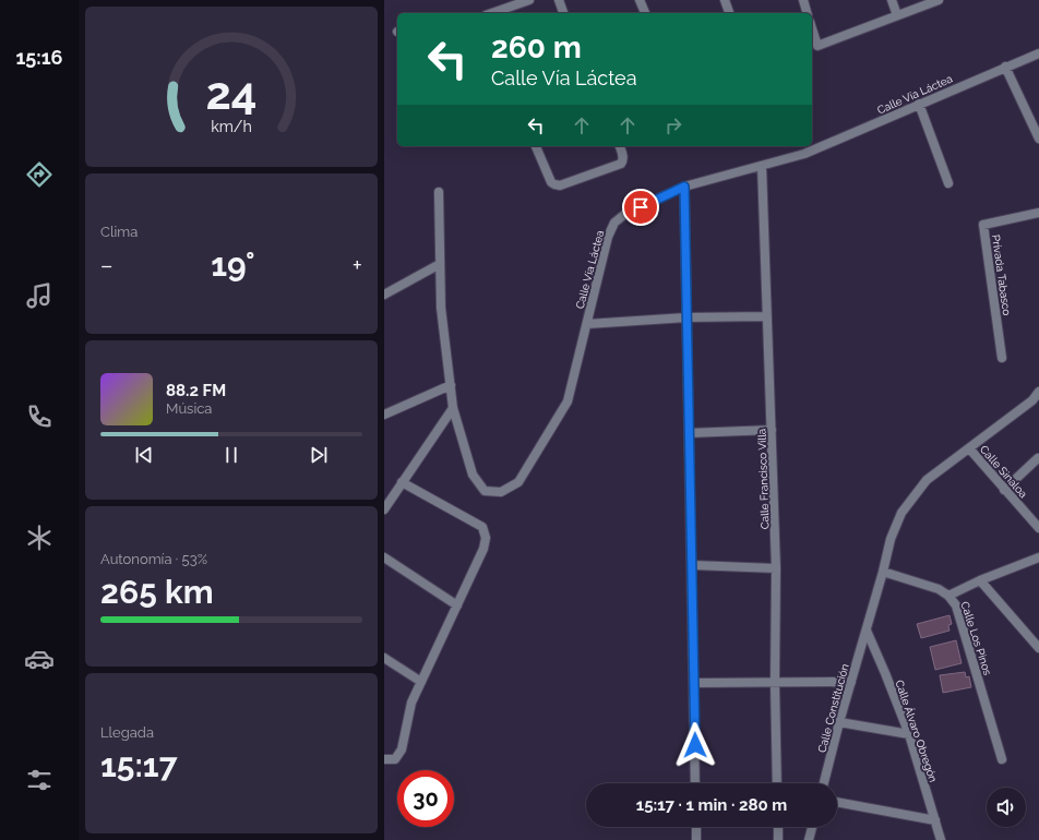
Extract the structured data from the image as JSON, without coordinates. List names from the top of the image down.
{
  "streets": {
    "street": [
      "Calle Vía Láctea",
      "Privada Tabasco",
      "Calle Sinaloa",
      "Calle Francisco Villa",
      "Calle Los Pinos",
      "Calle Constitución",
      "Calle Álvaro Obregón"
    ]
  },
  "crossings": [
    ["Calle Vía Láctea", "Calle Francisco Villa"],
    ["Calle Sinaloa", "Calle Constitución"],
    ["Calle Constitución", "Calle Álvaro Obregón"]
  ],
  "page": {
    "tabs": "15:16",
    "turn": ["260 m", "Calle Vía Láctea"],
    "tile": [
      "Clima",
      ["Autonomía · 53%", "265 km"],
      ["Llegada", "15:17"]
    ],
    "heat": ["−", "19°", "+"],
    "song": ["88.2 FM", "Música"],
    "limit": "30",
    "trip": "15:17 · 1 min · 280 m",
    "gauge": ["24", "km/h"]
  }
}
